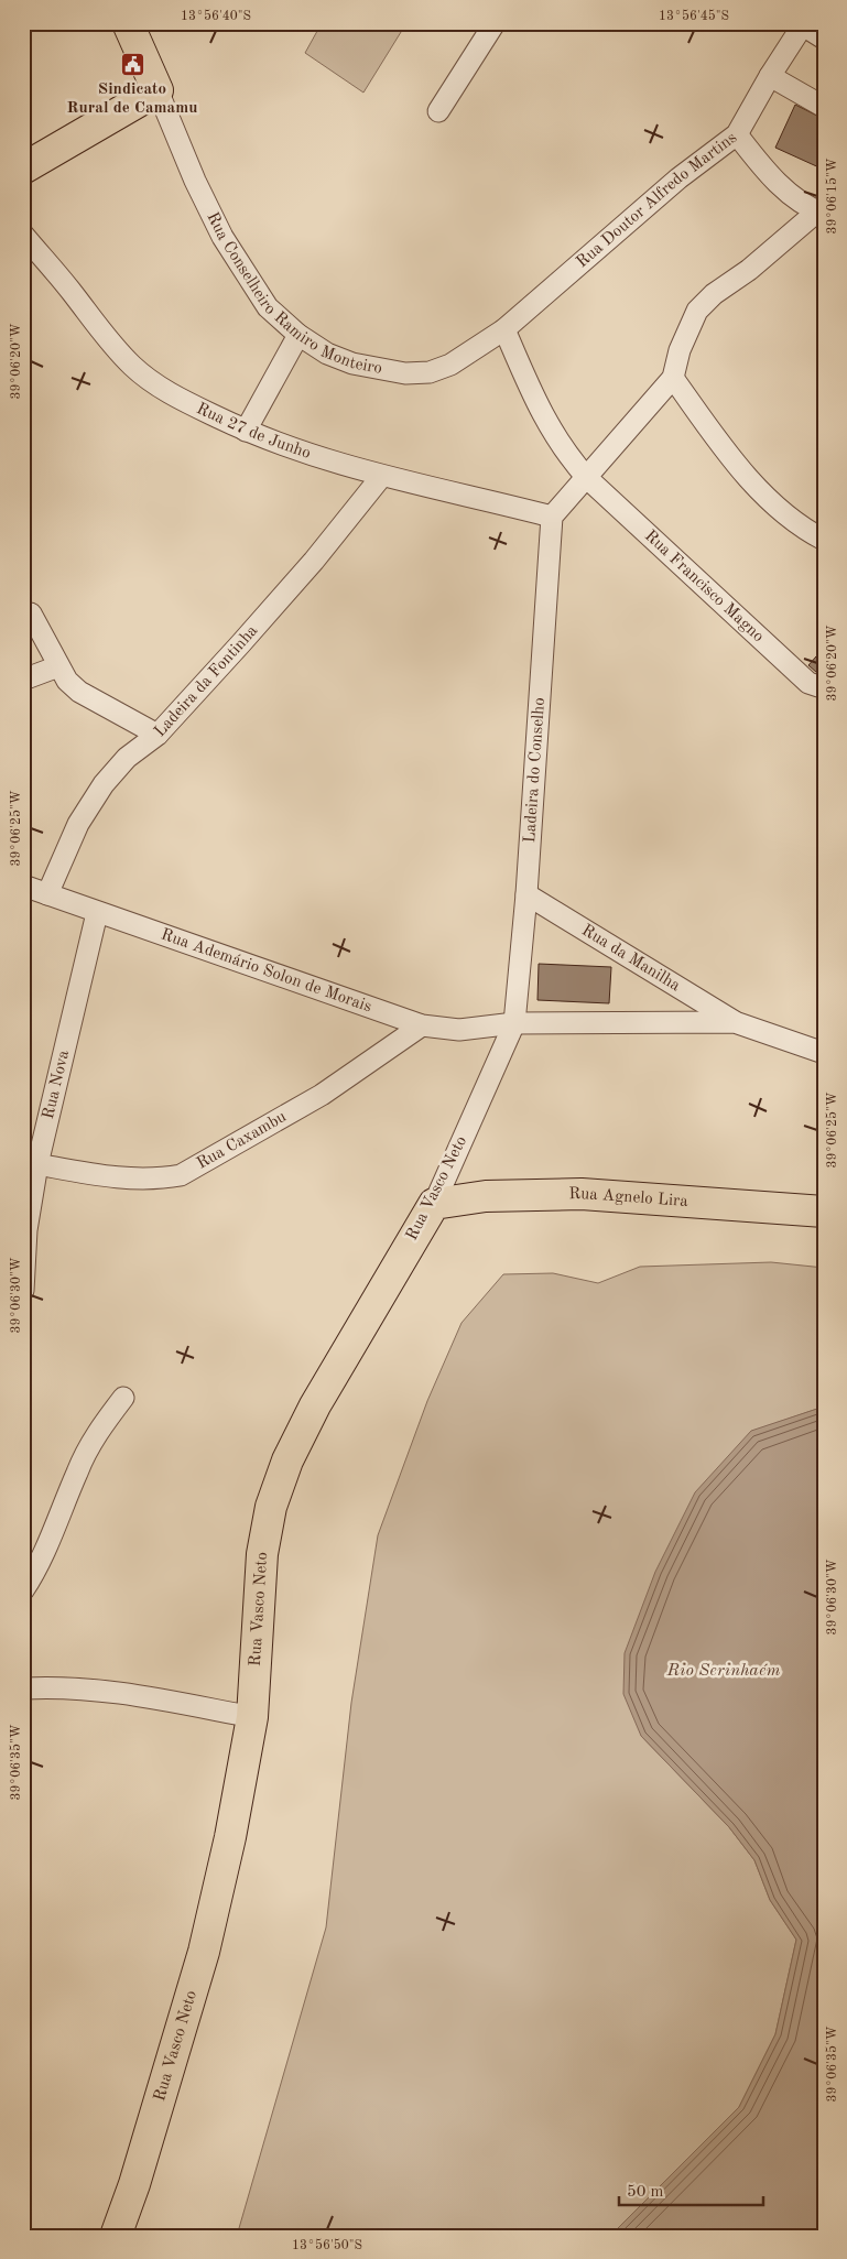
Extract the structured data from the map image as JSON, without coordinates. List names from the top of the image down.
{
  "streets": {
    "main road": ["Rua Vasco Neto", "Rua Agnelo Lira"],
    "street": [
      "Rua Doutor Alfredo Martins",
      "Rua Conselheiro Ramiro Monteiro",
      "Rua 27 de Junho",
      "Rua Francisco Magno",
      "Ladeira da Fontinha",
      "Ladeira do Conselho",
      "Rua da Manilha",
      "Rua Ademário Solon de Morais",
      "Rua Nova",
      "Rua Caxambu"
    ]
  },
  "crossings": [
    ["Rua Doutor Alfredo Martins", "Rua Conselheiro Ramiro Monteiro"],
    ["Rua Doutor Alfredo Martins", "Rua Francisco Magno"],
    ["Rua Conselheiro Ramiro Monteiro", "Rua Francisco Magno"],
    ["Rua 27 de Junho", "Ladeira da Fontinha"],
    ["Rua 27 de Junho", "Ladeira do Conselho"],
    ["Ladeira da Fontinha", "Rua Ademário Solon de Morais"],
    ["Ladeira do Conselho", "Rua da Manilha"],
    ["Ladeira do Conselho", "Rua Ademário Solon de Morais"],
    ["Ladeira do Conselho", "Rua Vasco Neto"],
    ["Rua da Manilha", "Rua Ademário Solon de Morais"],
    ["Rua da Manilha", "Rua Vasco Neto"],
    ["Rua Ademário Solon de Morais", "Rua Nova"],
    ["Rua Ademário Solon de Morais", "Rua Caxambu"],
    ["Rua Ademário Solon de Morais", "Rua Vasco Neto"],
    ["Rua Nova", "Rua Caxambu"],
    ["Rua Vasco Neto", "Rua Agnelo Lira"]
  ],
  "water": ["Rio Serinhaém"],
  "places": {
    "public building": ["Sindicato Rural de Camamu"]
  },
  "scale_bar": "50 m",
  "coordinates": [
    "13°56'40\"S",
    "13°56'45\"S",
    "39°06'15\"W",
    "39°06'20\"W",
    "39°06'25\"W",
    "39°06'30\"W",
    "39°06'35\"W",
    "13°56'50\"S"
  ]
}
